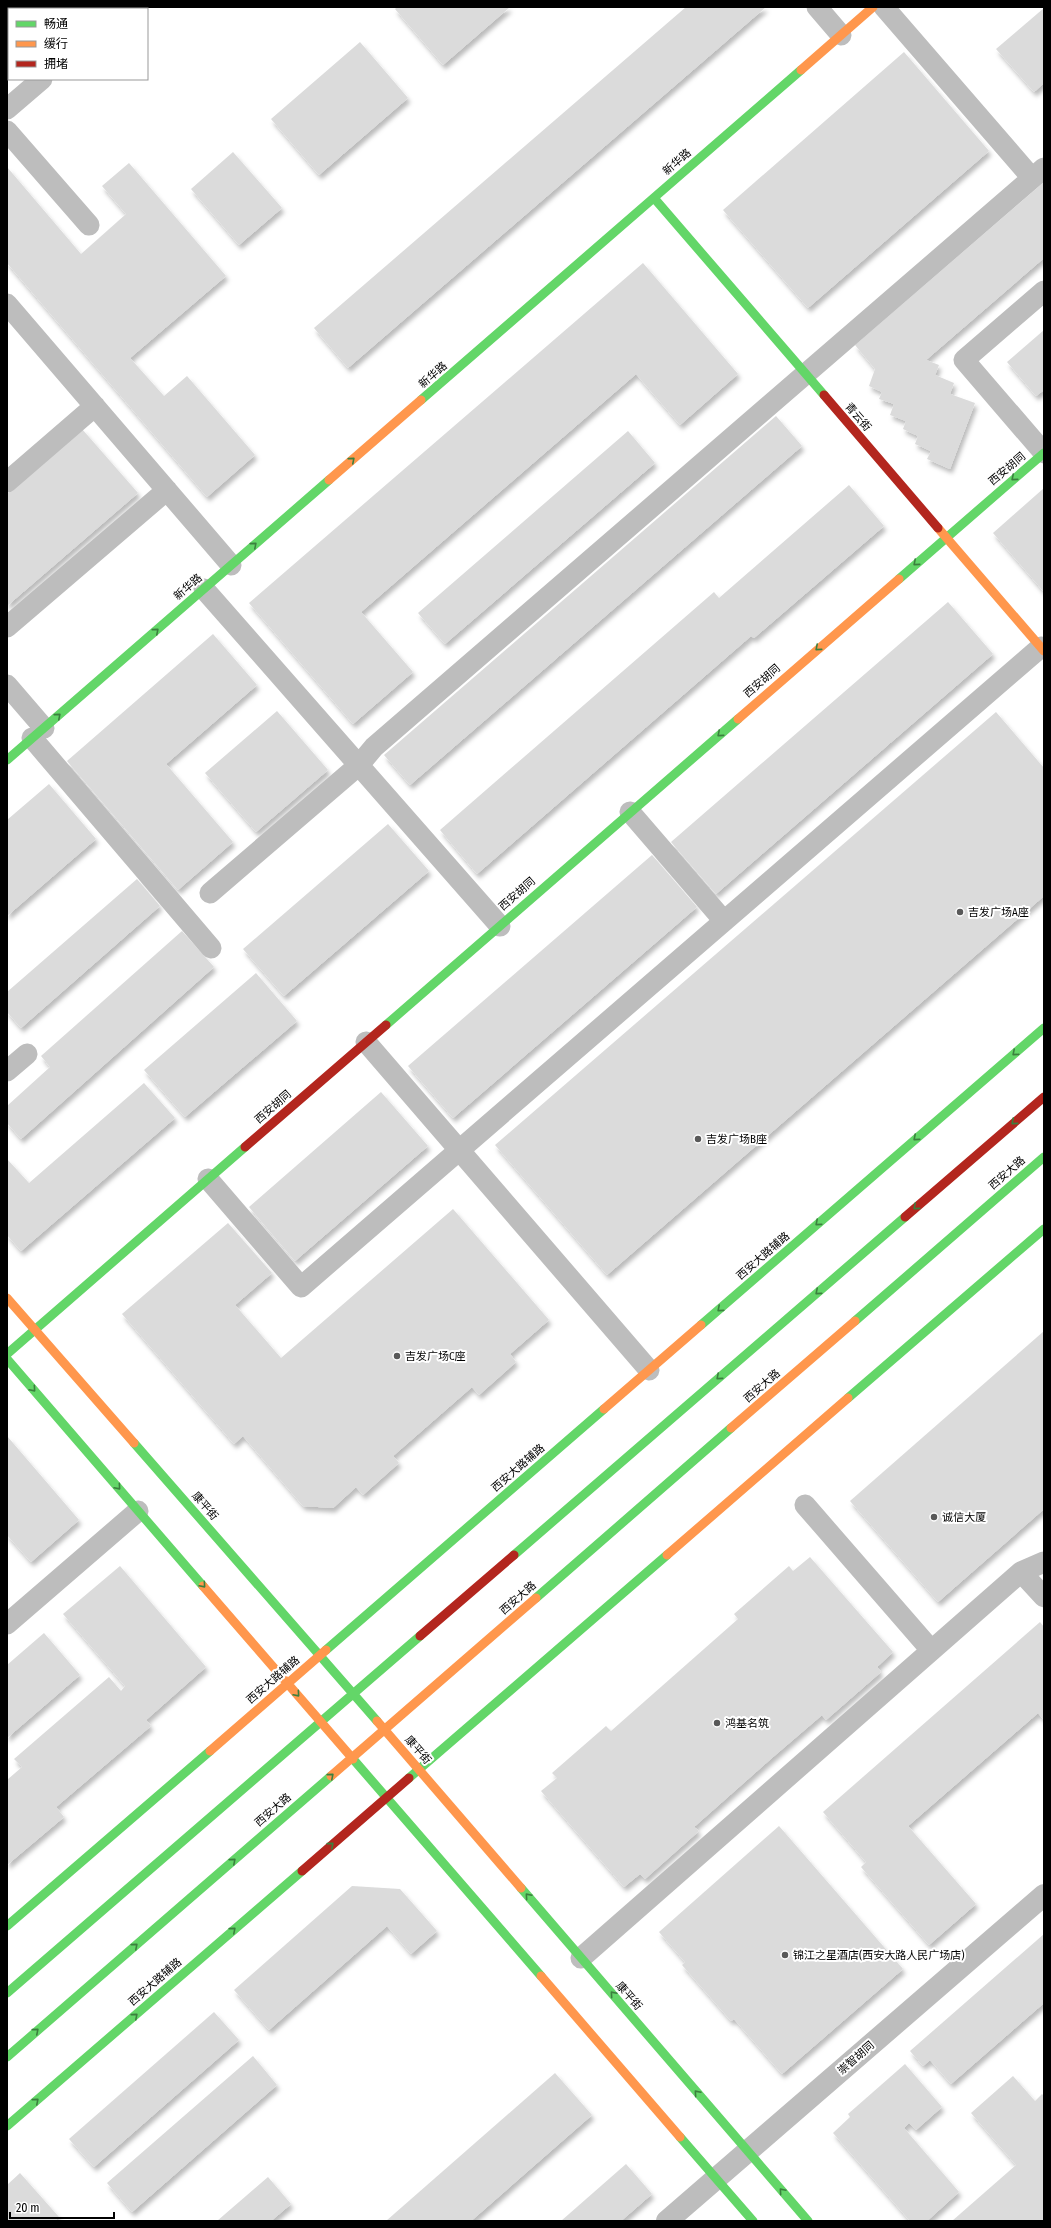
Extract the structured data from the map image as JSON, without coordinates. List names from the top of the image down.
{
  "streets": {
    "street": [
      "新华路",
      "青云街",
      "西安胡同",
      "西安大路",
      "西安大路辅路",
      "康平街",
      "崇智胡同"
    ]
  },
  "crossings": [
    ["新华路", "青云街"],
    ["青云街", "西安胡同"],
    ["西安胡同", "康平街"],
    ["西安大路", "康平街"],
    ["西安大路辅路", "康平街"],
    ["康平街", "崇智胡同"]
  ],
  "one_way": ["新华路", "西安胡同"],
  "places": [
    "吉发广场A座",
    "吉发广场B座",
    "吉发广场C座",
    "诚信大厦",
    "鸿基名筑",
    "锦江之星酒店(西安大路人民广场店)"
  ],
  "legend": ["畅通", "缓行", "拥堵"],
  "scale_bar": "20 m"
}
